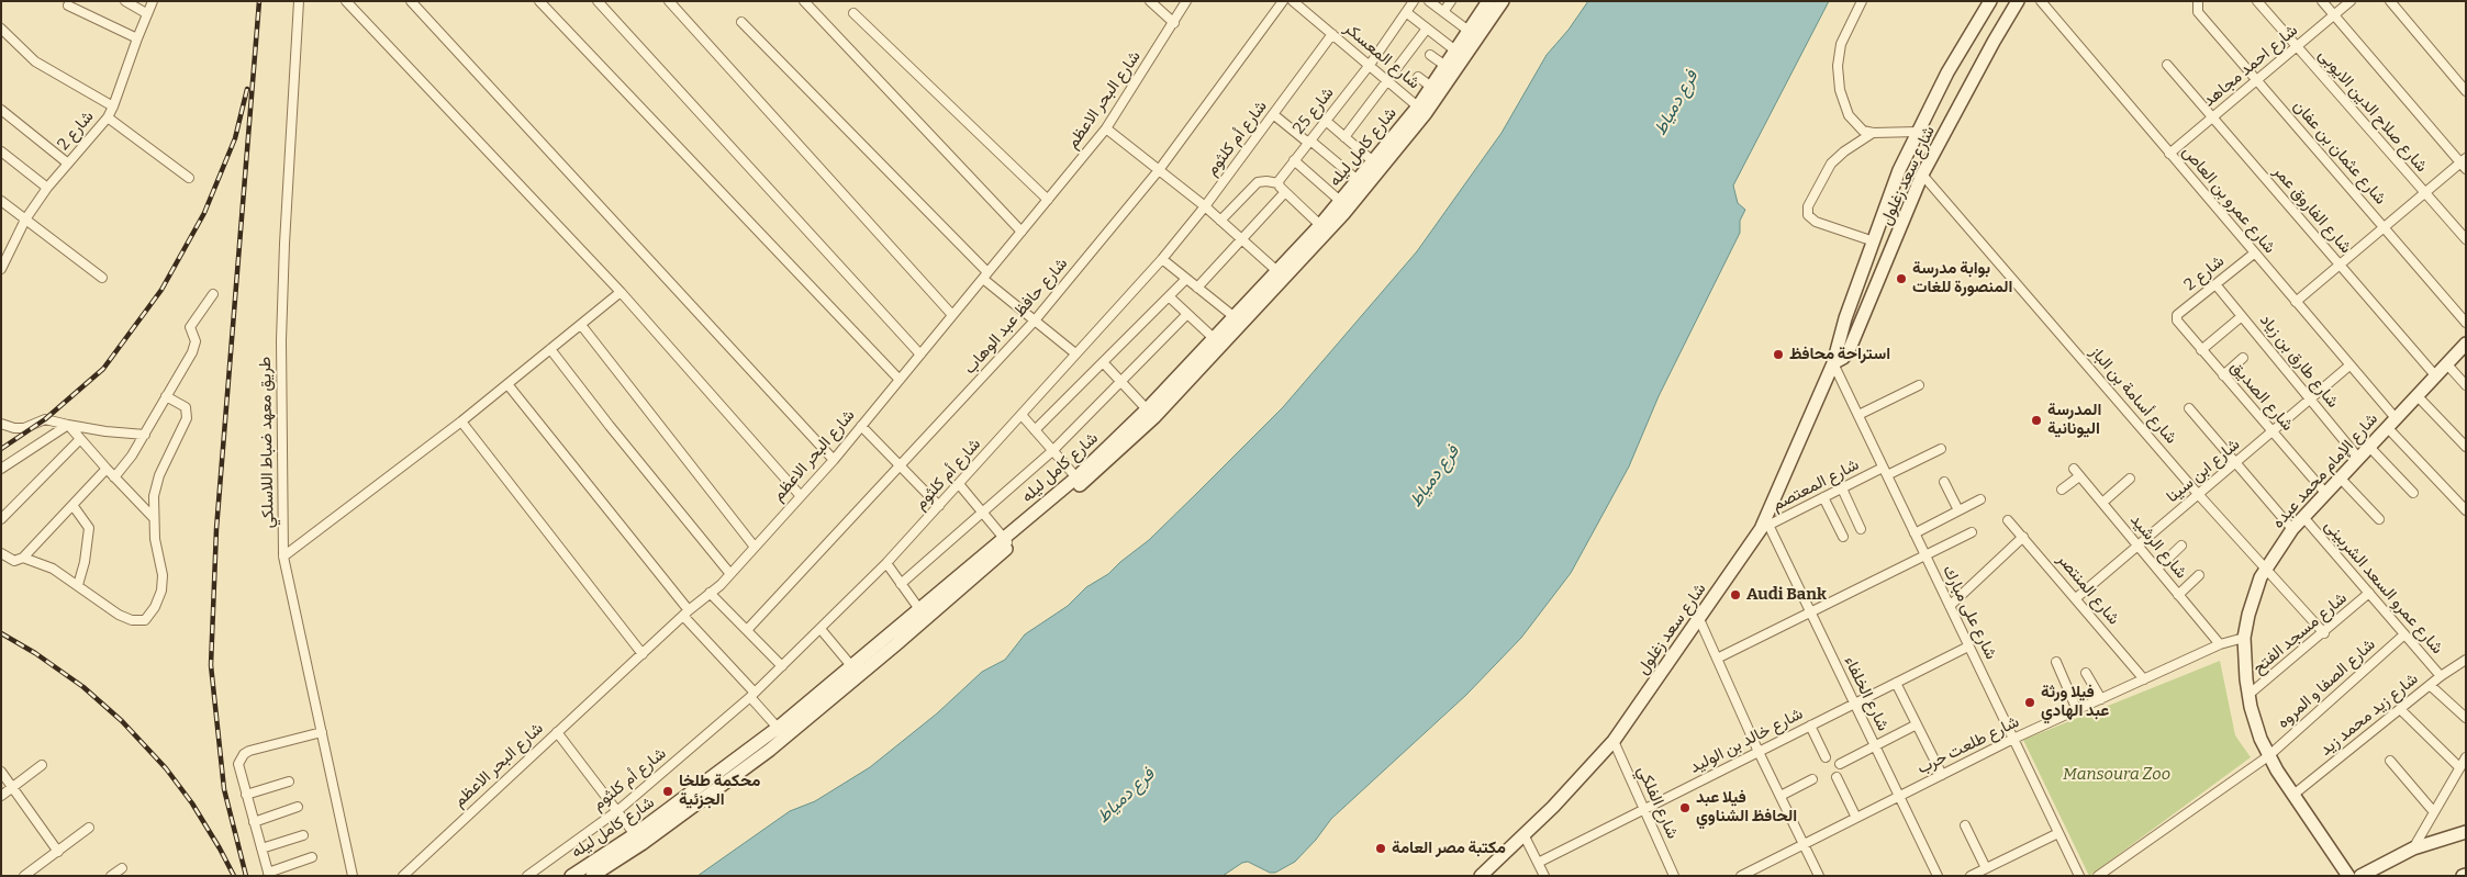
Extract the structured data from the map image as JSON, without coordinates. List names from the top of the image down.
{
  "streets": {
    "street": [
      "شارع المعسكر",
      "شارع احمد مجاهد",
      "شارع البحر الاعظم",
      "شارع 25",
      "شارع صلاح الدين الايوبى",
      "شارع 2",
      "شارع أم كلثوم",
      "شارع كامل ليله",
      "شارع عثمان بن عفان",
      "شارع سعد زغلول",
      "شارع عمرو بن العاص",
      "شارع الفاروق عمر",
      "شارع حافظ عبد الوهاب",
      "شارع طارق بن زياد",
      "شارع أسامة بن الباز",
      "شارع الصديق",
      "طريق معهد ضباط اللاسلكي",
      "شارع ابن سينا",
      "شارع الإمام محمد عبده",
      "شارع المعتصم",
      "شارع الرشيد",
      "شارع عمرو السعد الشربينى",
      "شارع المنتصر",
      "شارع على مبارك",
      "شارع مسجد الفتح",
      "شارع الصفا و المروه",
      "شارع الخلفاء",
      "شارع زيد محمد زيد",
      "شارع خالد بن الوليد",
      "شارع طلعت حرب",
      "شارع الفلكي"
    ]
  },
  "crossings": [
    ["شارع المعسكر", "شارع 25"],
    ["شارع المعسكر", "شارع أم كلثوم"],
    ["شارع المعسكر", "شارع كامل ليله"],
    ["شارع احمد مجاهد", "شارع صلاح الدين الايوبى"],
    ["شارع احمد مجاهد", "شارع عثمان بن عفان"],
    ["شارع احمد مجاهد", "شارع عمرو بن العاص"],
    ["شارع احمد مجاهد", "شارع الفاروق عمر"],
    ["شارع 2", "شارع عمرو بن العاص"],
    ["شارع 2", "شارع طارق بن زياد"],
    ["شارع 2", "شارع الصديق"],
    ["شارع سعد زغلول", "شارع أسامة بن الباز"],
    ["شارع سعد زغلول", "شارع المعتصم"],
    ["شارع سعد زغلول", "شارع على مبارك"],
    ["شارع سعد زغلول", "شارع الخلفاء"],
    ["شارع سعد زغلول", "شارع الفلكي"],
    ["شارع عمرو بن العاص", "شارع ابن سينا"],
    ["شارع عمرو بن العاص", "شارع الإمام محمد عبده"],
    ["شارع الفاروق عمر", "شارع الإمام محمد عبده"],
    ["شارع طارق بن زياد", "شارع ابن سينا"],
    ["شارع طارق بن زياد", "شارع الإمام محمد عبده"],
    ["شارع أسامة بن الباز", "شارع ابن سينا"],
    ["شارع أسامة بن الباز", "شارع الإمام محمد عبده"],
    ["شارع أسامة بن الباز", "شارع مسجد الفتح"],
    ["شارع الصديق", "شارع ابن سينا"],
    ["شارع الصديق", "شارع الإمام محمد عبده"],
    ["شارع ابن سينا", "شارع الرشيد"],
    ["شارع ابن سينا", "شارع المنتصر"],
    ["شارع الإمام محمد عبده", "شارع عمرو السعد الشربينى"],
    ["شارع الإمام محمد عبده", "شارع مسجد الفتح"],
    ["شارع الإمام محمد عبده", "شارع الصفا و المروه"],
    ["شارع الإمام محمد عبده", "شارع زيد محمد زيد"],
    ["شارع الإمام محمد عبده", "شارع طلعت حرب"],
    ["شارع المعتصم", "شارع على مبارك"],
    ["شارع المعتصم", "شارع الخلفاء"],
    ["شارع الرشيد", "شارع طلعت حرب"],
    ["شارع عمرو السعد الشربينى", "شارع مسجد الفتح"],
    ["شارع عمرو السعد الشربينى", "شارع الصفا و المروه"],
    ["شارع عمرو السعد الشربينى", "شارع زيد محمد زيد"],
    ["شارع المنتصر", "شارع طلعت حرب"],
    ["شارع على مبارك", "شارع خالد بن الوليد"],
    ["شارع على مبارك", "شارع طلعت حرب"],
    ["شارع الخلفاء", "شارع خالد بن الوليد"],
    ["شارع الخلفاء", "شارع طلعت حرب"],
    ["شارع خالد بن الوليد", "شارع الفلكي"]
  ],
  "water": ["فرع دمياط"],
  "parks": ["Mansoura Zoo"],
  "places": [
    "بوابة مدرسة المنصورة للغات",
    "استراحة محافظ",
    "المدرسة اليونانية",
    "Audi Bank",
    "فيلا ورثة عبد الهادي",
    "محكمة طلخا الجزئية",
    "فيلا عبد الحافظ الشناوي",
    "مكتبة مصر العامة"
  ]
}
